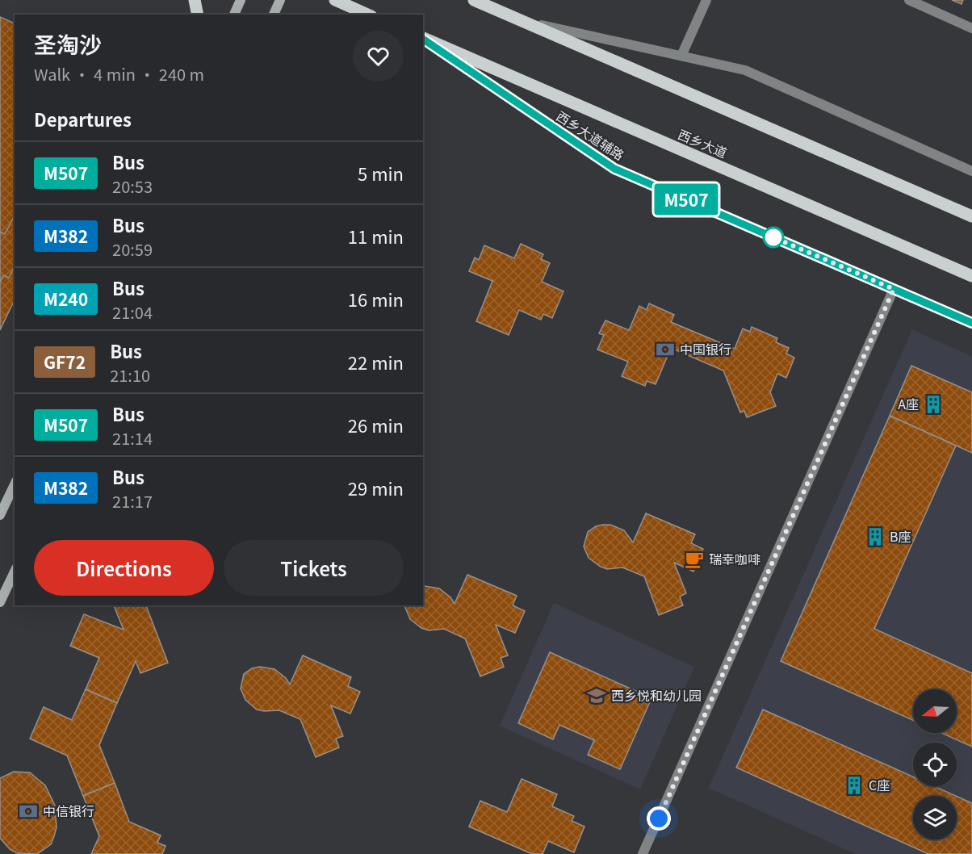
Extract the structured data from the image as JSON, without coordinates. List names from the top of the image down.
{
  "streets": {
    "main road": ["西乡大道"],
    "street": ["西乡大道辅路"]
  },
  "places": {
    "bank": ["中国银行", "中信银行"],
    "building": ["A座", "B座", "C座"],
    "cafe": ["瑞幸咖啡"],
    "school or university": ["西乡悦和幼儿园"]
  },
  "lines": ["bus line M507"],
  "north": "left",
  "page": {
    "on_map": "M507",
    "heading": [
      ["圣淘沙", "Walk · 4 min · 240 m"],
      "Departures"
    ],
    "list": [
      {
        "mark": "M507",
        "name": "Bus",
        "note": "20:53",
        "value": "5 min"
      },
      {
        "mark": "M382",
        "name": "Bus",
        "note": "20:59",
        "value": "11 min"
      },
      {
        "mark": "M240",
        "name": "Bus",
        "note": "21:04",
        "value": "16 min"
      },
      {
        "mark": "GF72",
        "name": "Bus",
        "note": "21:10",
        "value": "22 min"
      },
      {
        "mark": "M507",
        "name": "Bus",
        "note": "21:14",
        "value": "26 min"
      },
      {
        "mark": "M382",
        "name": "Bus",
        "note": "21:17",
        "value": "29 min"
      }
    ],
    "buttons": ["Directions", "Tickets"]
  }
}
